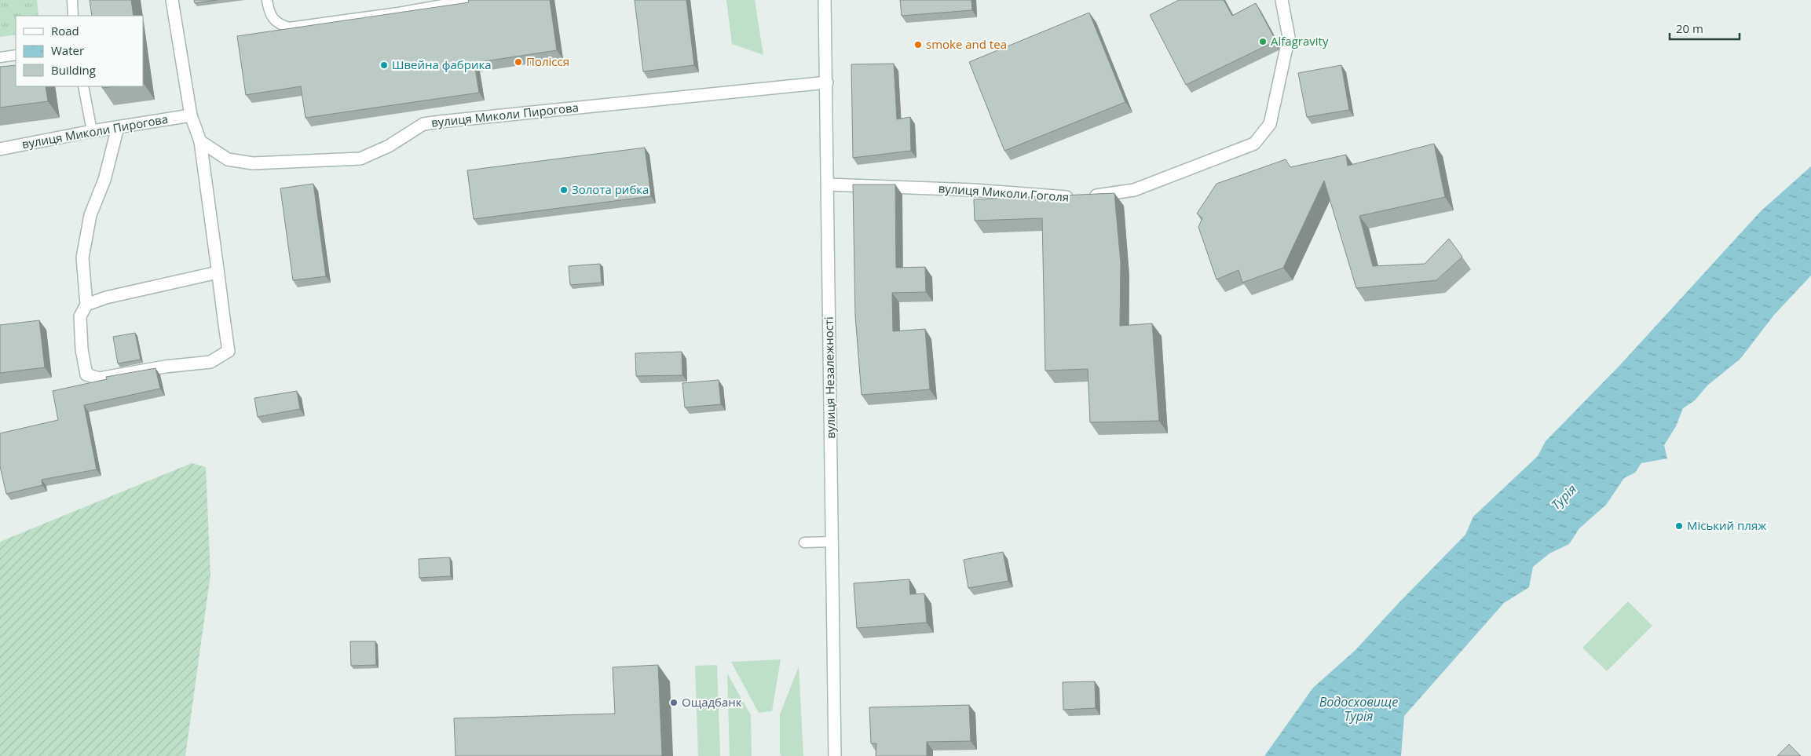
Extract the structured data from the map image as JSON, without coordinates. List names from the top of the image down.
{
  "streets": {
    "street": ["вулиця Миколи Пирогова", "вулиця Миколи Гоголя", "вулиця Незалежності"]
  },
  "crossings": [
    ["вулиця Миколи Пирогова", "вулиця Незалежності"],
    ["вулиця Миколи Гоголя", "вулиця Незалежності"]
  ],
  "water": ["Турія", "Водосховище Турія"],
  "places": [
    "Alfagravity",
    "smoke and tea",
    "Полісся",
    "Швейна фабрика",
    "Золота рибка",
    "Міський пляж",
    "Ощадбанк"
  ],
  "legend": ["Road", "Water", "Building"],
  "scale_bar": "20 m"
}
